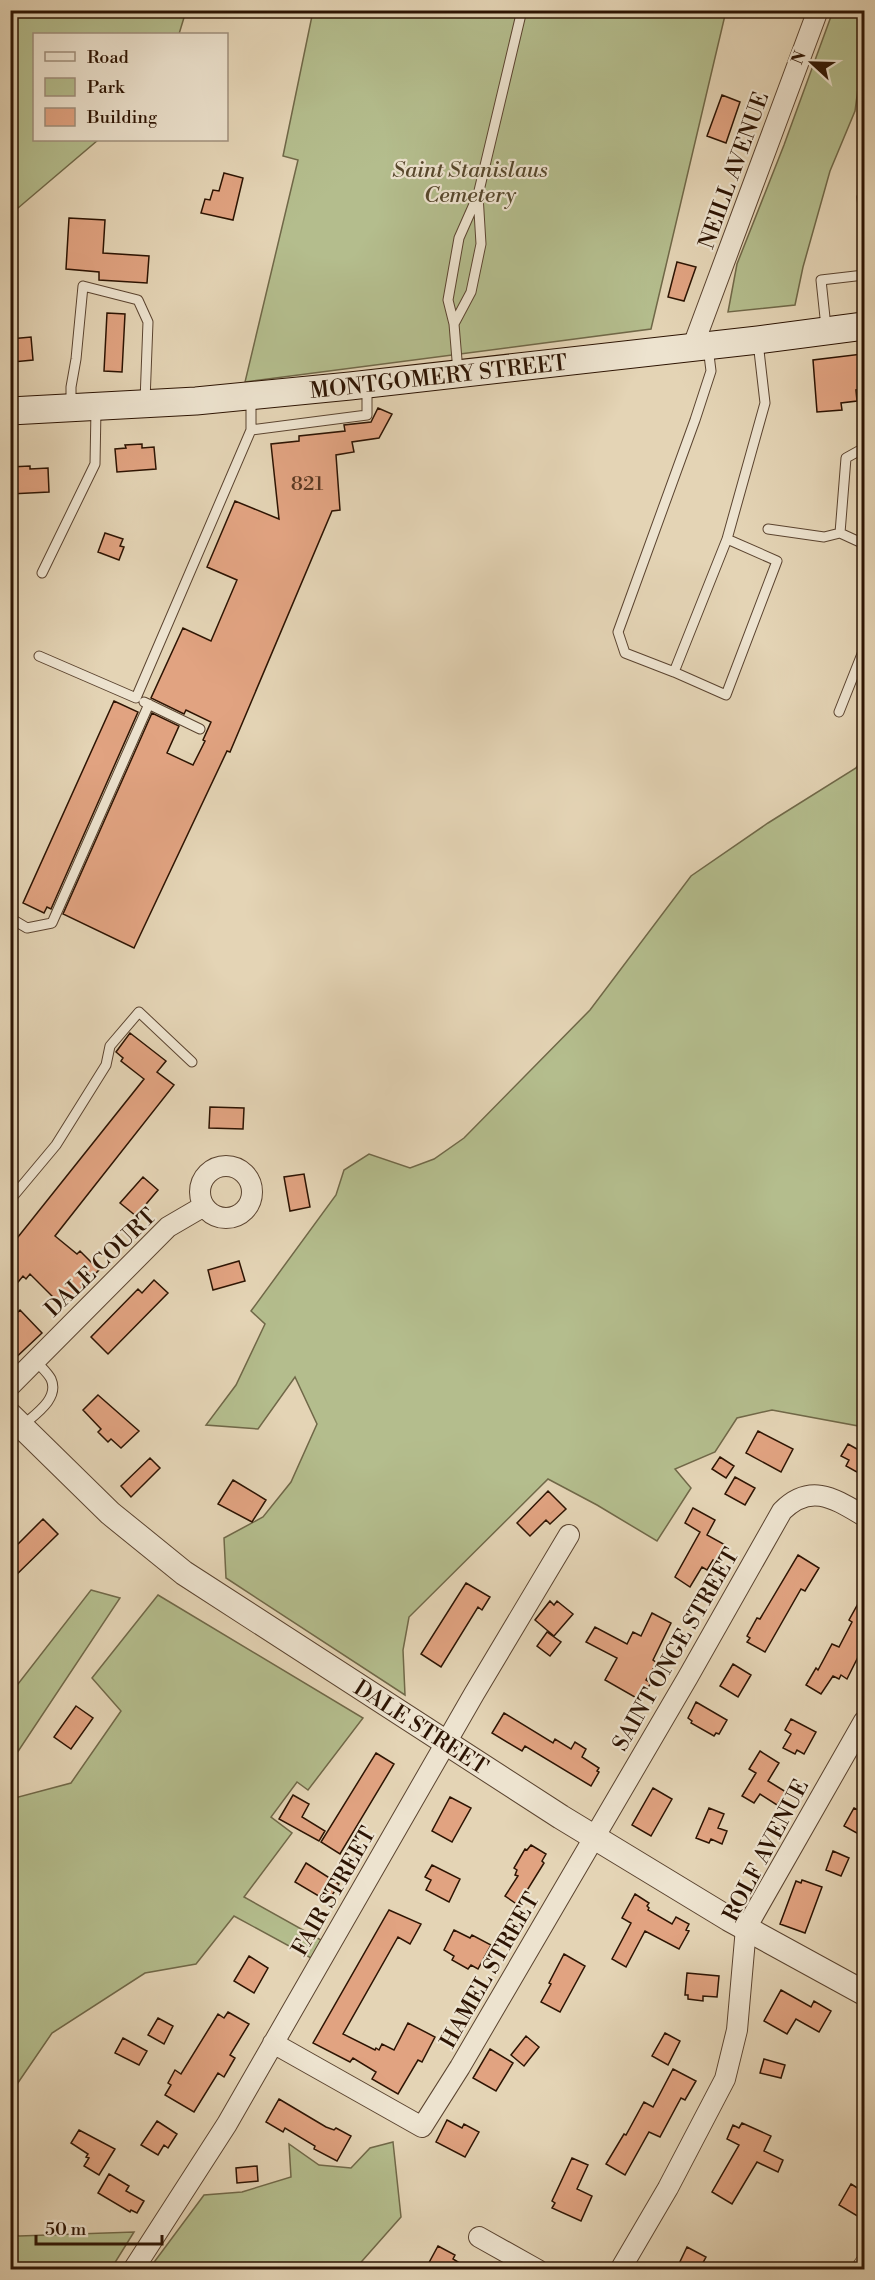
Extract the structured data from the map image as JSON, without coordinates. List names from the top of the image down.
{
  "streets": {
    "main road": ["MONTGOMERY STREET"],
    "street": [
      "NEILL AVENUE",
      "DALE COURT",
      "SAINT ONGE STREET",
      "DALE STREET",
      "ROLF AVENUE",
      "FAIR STREET",
      "HAMEL STREET"
    ]
  },
  "crossings": [
    ["NEILL AVENUE", "MONTGOMERY STREET"],
    ["SAINT ONGE STREET", "DALE STREET"],
    ["SAINT ONGE STREET", "HAMEL STREET"],
    ["DALE STREET", "ROLF AVENUE"],
    ["DALE STREET", "FAIR STREET"],
    ["DALE STREET", "HAMEL STREET"],
    ["FAIR STREET", "HAMEL STREET"]
  ],
  "parks": ["Saint Stanislaus Cemetery"],
  "house_numbers": ["821"],
  "legend": ["Road", "Park", "Building"],
  "scale_bar": "50 m",
  "north": "left"
}
